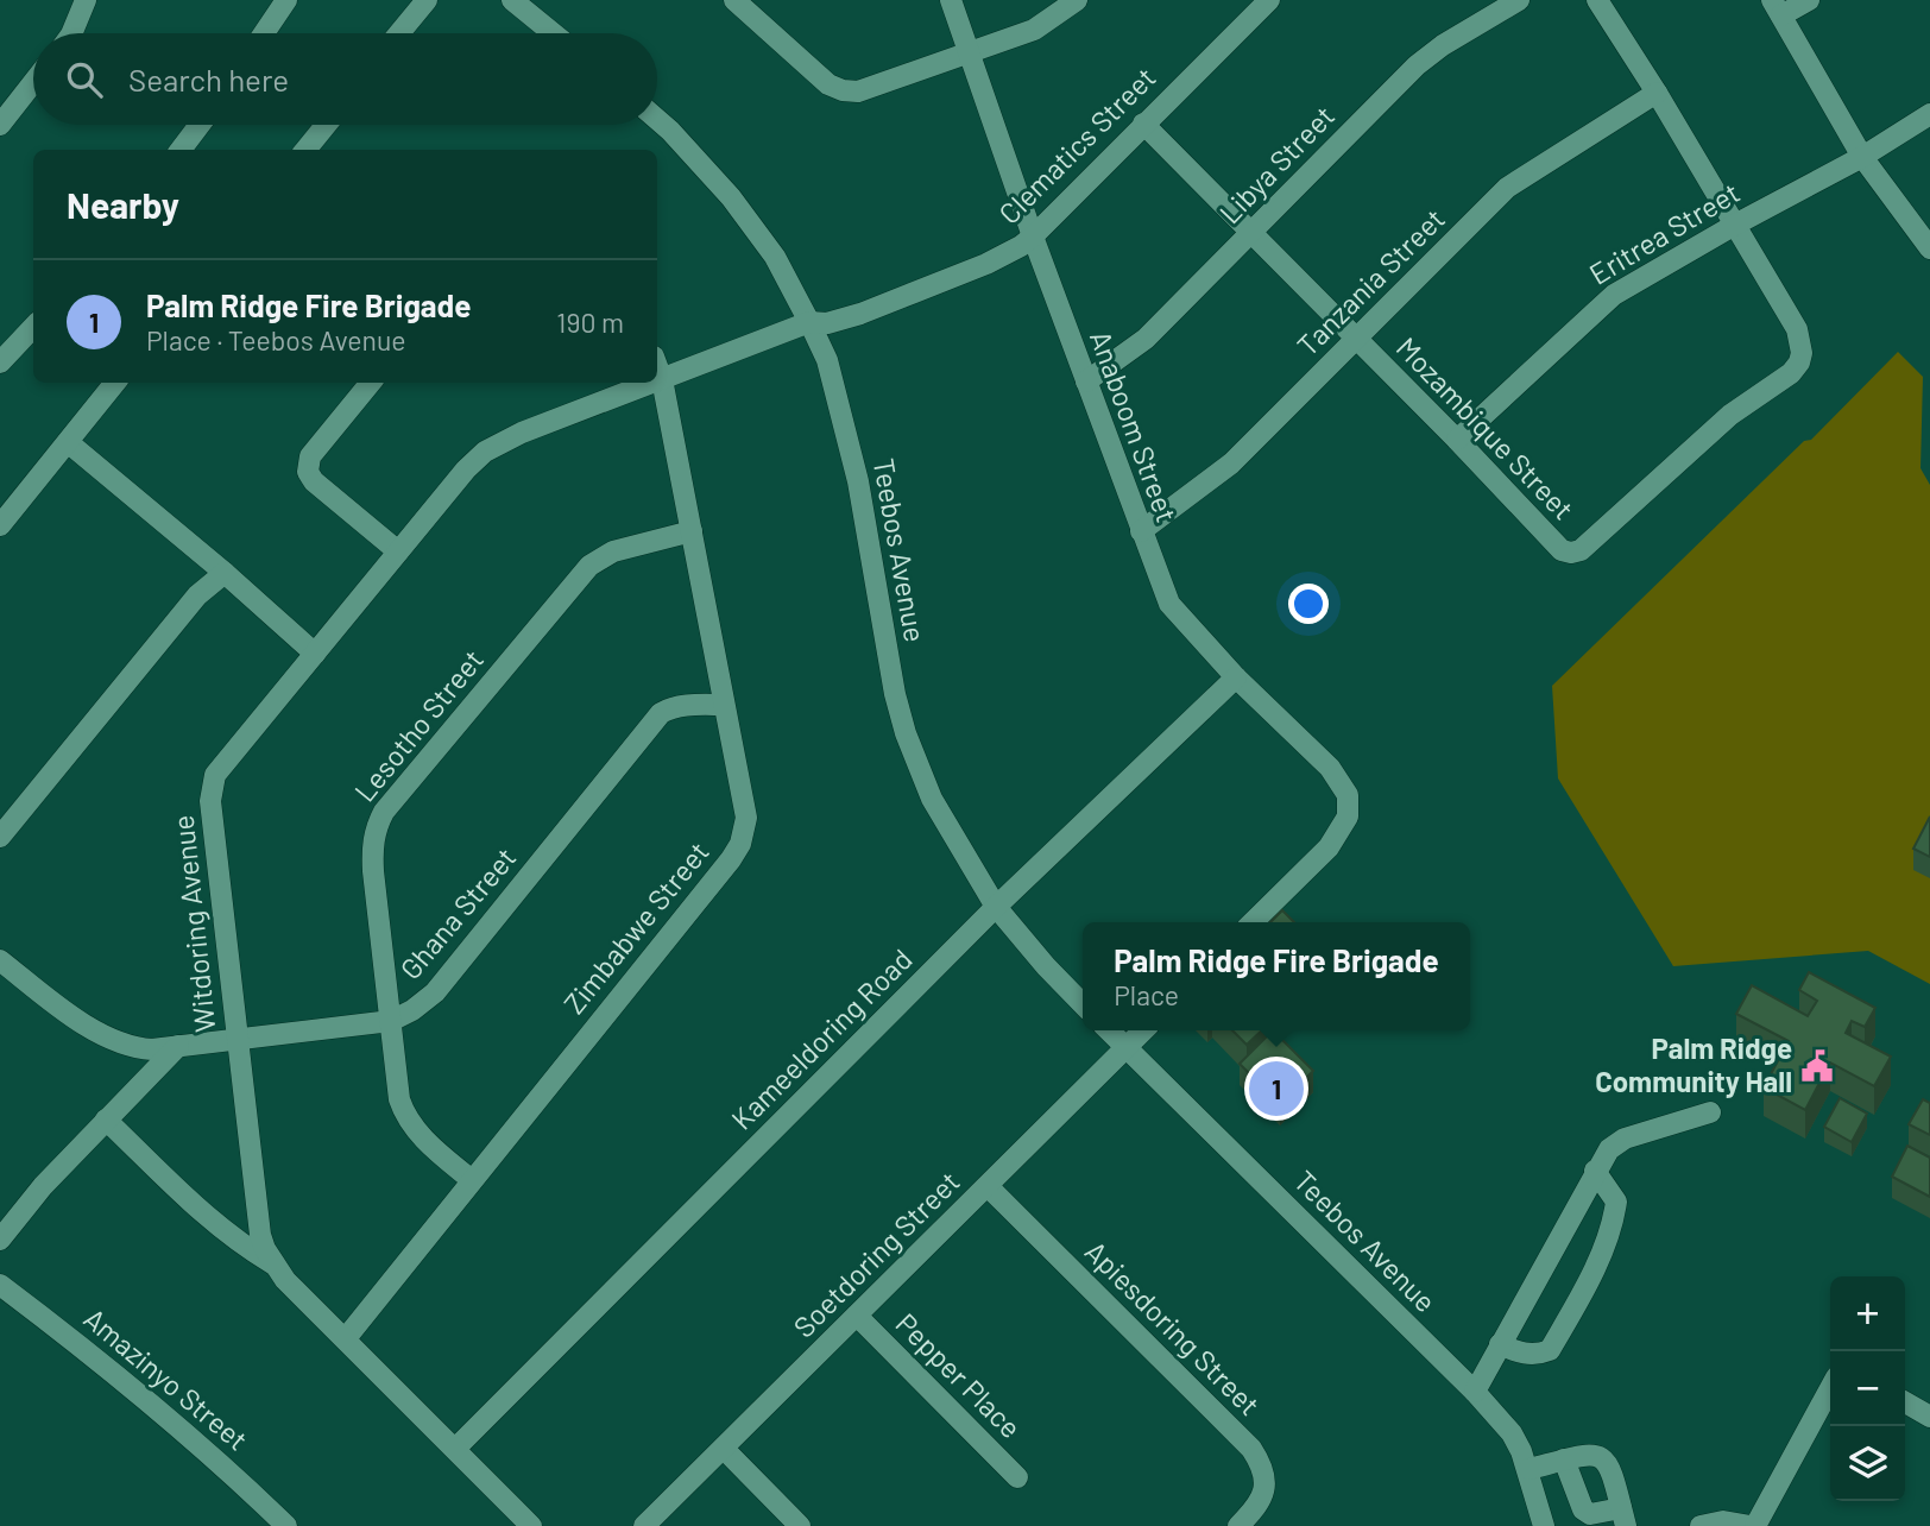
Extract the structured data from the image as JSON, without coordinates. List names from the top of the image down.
{
  "streets": {
    "street": [
      "Clematics Street",
      "Libya Street",
      "Eritrea Street",
      "Tanzania Street",
      "Anaboom Street",
      "Mozambique Street",
      "Teebos Avenue",
      "Lesotho Street",
      "Ghana Street",
      "Witdoring Avenue",
      "Zimbabwe Street",
      "Kameeldoring Road",
      "Soetdoring Street",
      "Apiesdoring Street",
      "Pepper Place",
      "Amazinyo Street"
    ]
  },
  "crossings": [
    ["Clematics Street", "Anaboom Street"],
    ["Clematics Street", "Mozambique Street"],
    ["Clematics Street", "Teebos Avenue"],
    ["Clematics Street", "Witdoring Avenue"],
    ["Libya Street", "Anaboom Street"],
    ["Libya Street", "Mozambique Street"],
    ["Eritrea Street", "Mozambique Street"],
    ["Tanzania Street", "Anaboom Street"],
    ["Tanzania Street", "Mozambique Street"],
    ["Anaboom Street", "Kameeldoring Road"],
    ["Teebos Avenue", "Witdoring Avenue"],
    ["Teebos Avenue", "Kameeldoring Road"],
    ["Teebos Avenue", "Soetdoring Street"],
    ["Lesotho Street", "Ghana Street"],
    ["Lesotho Street", "Zimbabwe Street"],
    ["Ghana Street", "Witdoring Avenue"],
    ["Ghana Street", "Zimbabwe Street"],
    ["Witdoring Avenue", "Zimbabwe Street"],
    ["Witdoring Avenue", "Kameeldoring Road"],
    ["Soetdoring Street", "Apiesdoring Street"],
    ["Soetdoring Street", "Pepper Place"]
  ],
  "places": {
    "public building": ["Palm Ridge Community Hall"]
  },
  "page": {
    "search": "Search here",
    "heading": "Nearby",
    "list": [
      {
        "mark": "1",
        "name": "Palm Ridge Fire Brigade",
        "note": "Place · Teebos Avenue",
        "value": "190 m"
      }
    ],
    "popup": ["Palm Ridge Fire Brigade", "Place"],
    "pins": "1",
    "map_buttons": ["+", "−"]
  }
}
